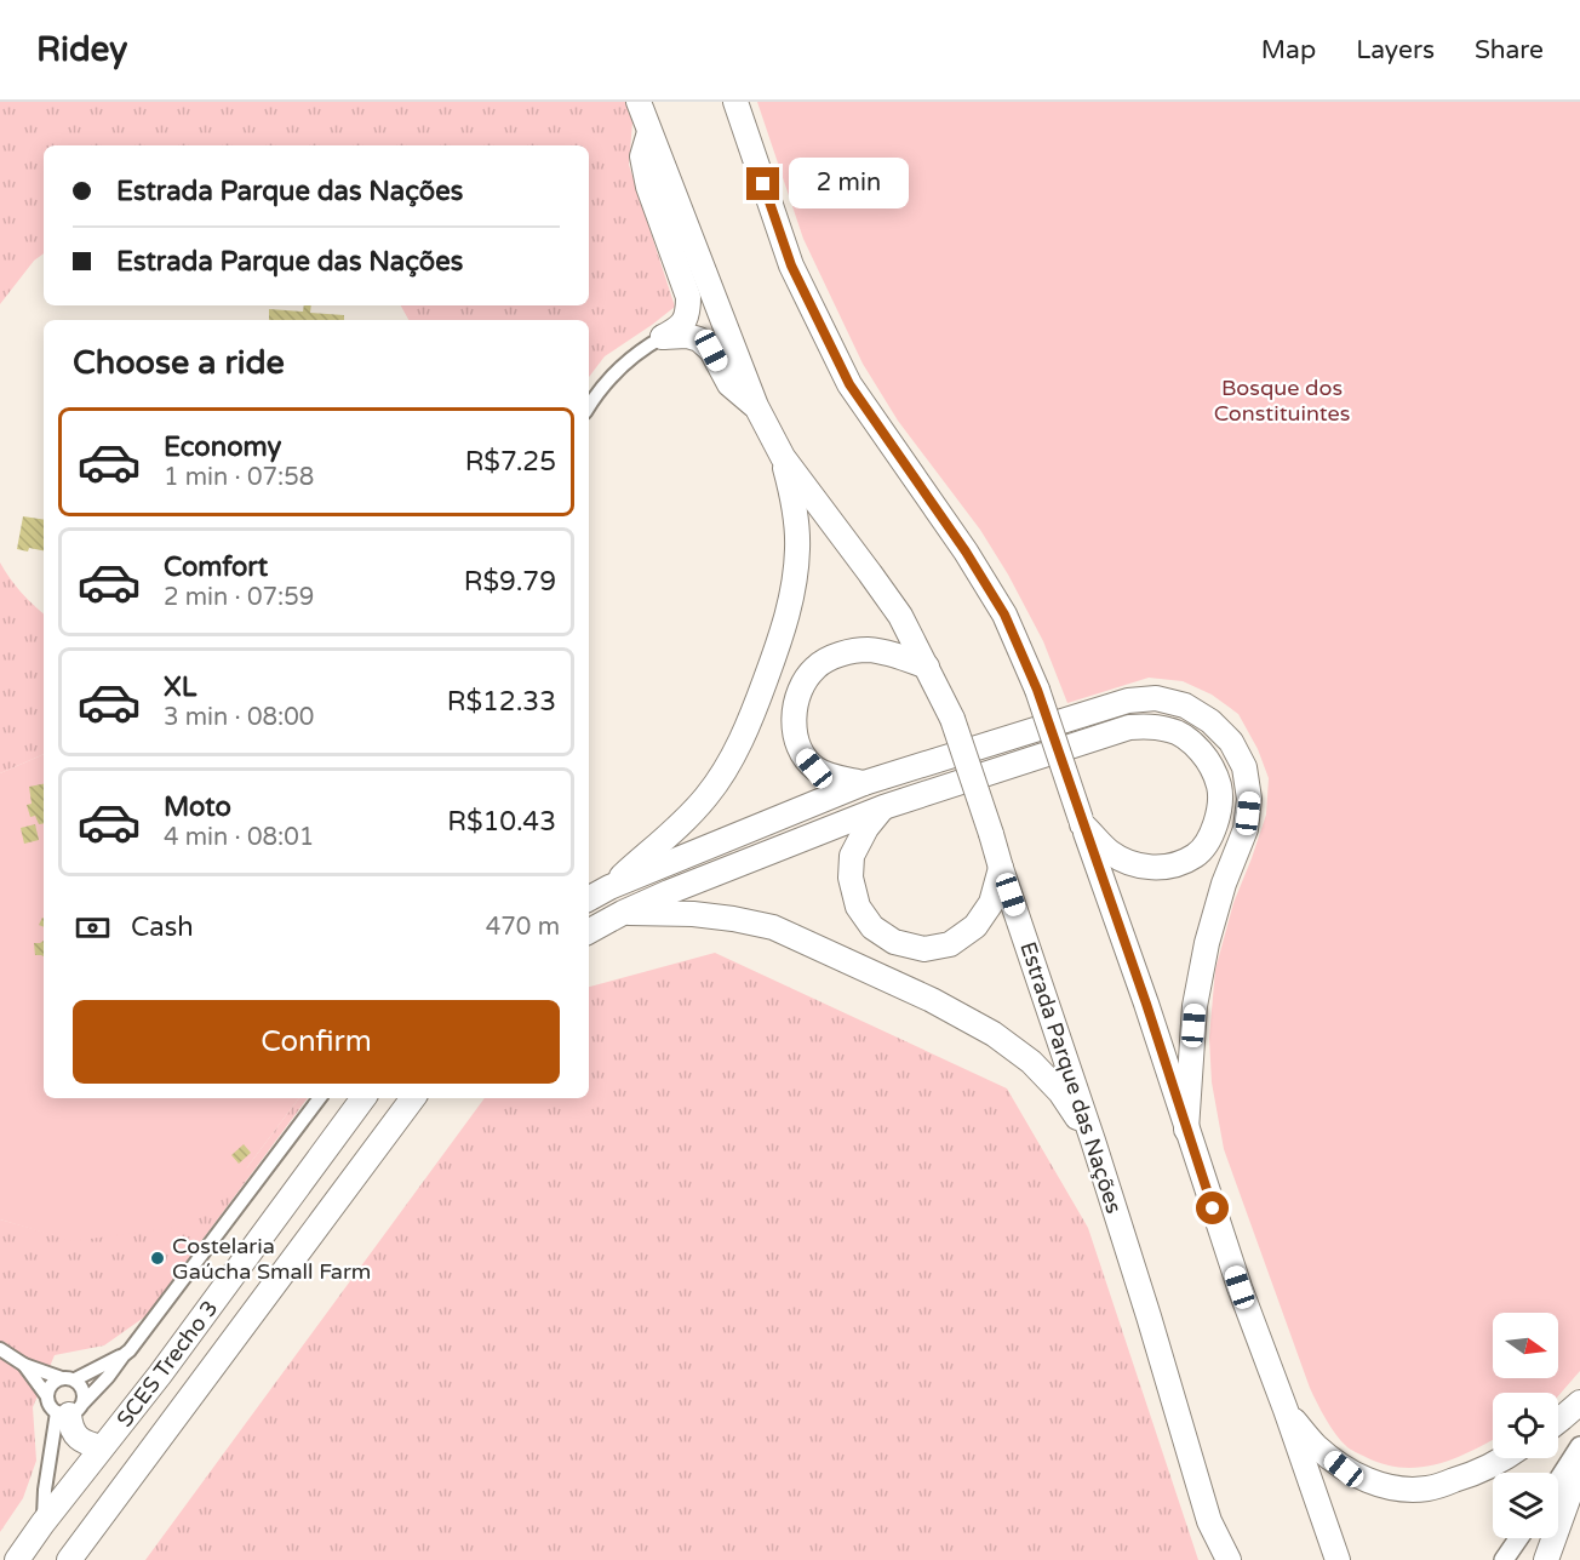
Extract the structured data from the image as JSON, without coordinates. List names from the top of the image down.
{
  "streets": {
    "highway": ["Estrada Parque das Nações", "SCES Trecho 3"]
  },
  "parks": ["Bosque dos Constituintes"],
  "places": ["Costelaria Gaúcha Small Farm"],
  "north": "right",
  "page": {
    "header": "Ridey",
    "nav": ["Map", "Layers", "Share"],
    "banner": ["Estrada Parque das Nações", "Estrada Parque das Nações"],
    "bubble": "2 min",
    "heading": "Choose a ride",
    "list": [
      {
        "name": "Economy",
        "note": "1 min · 07:58",
        "value": "R$7.25"
      },
      {
        "name": "Comfort",
        "note": "2 min · 07:59",
        "value": "R$9.79"
      },
      {
        "name": "XL",
        "note": "3 min · 08:00",
        "value": "R$12.33"
      },
      {
        "name": "Moto",
        "note": "4 min · 08:01",
        "value": "R$10.43"
      }
    ],
    "pay": ["Cash", "470 m"],
    "buttons": "Confirm"
  }
}
